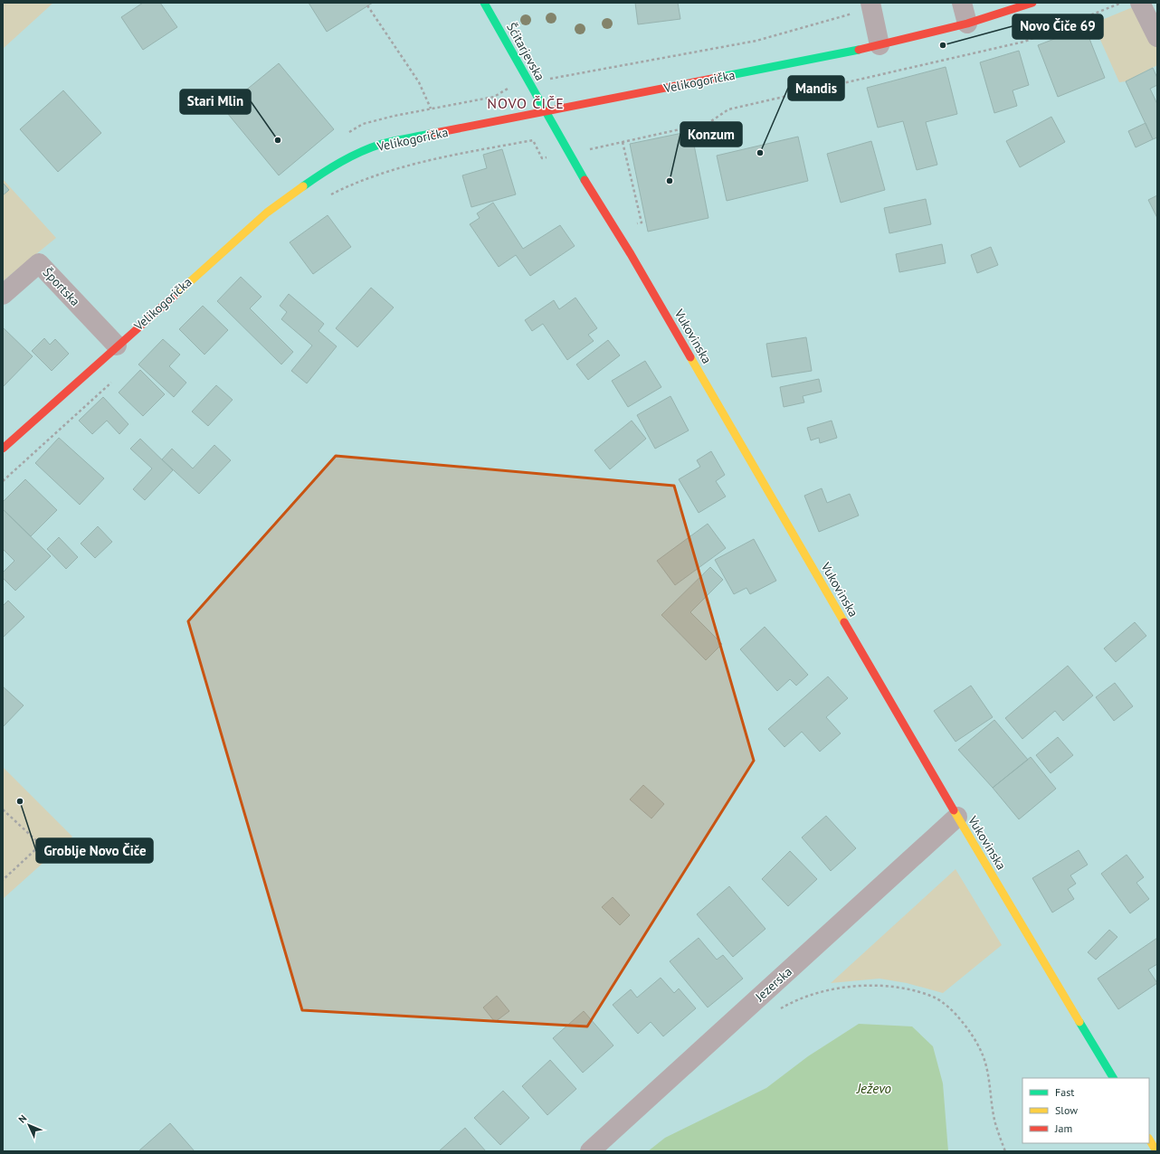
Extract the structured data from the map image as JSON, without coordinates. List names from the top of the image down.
{
  "streets": {
    "main road": ["Šćitarjevska", "Velikogorička", "Vukovinska"],
    "street": ["Športska", "Jezerska"]
  },
  "crossings": [
    ["Šćitarjevska", "Velikogorička"],
    ["Šćitarjevska", "Vukovinska"],
    ["Velikogorička", "Športska"],
    ["Velikogorička", "Vukovinska"],
    ["Vukovinska", "Jezerska"]
  ],
  "districts": ["NOVO ČIČE"],
  "water": ["Ježevo"],
  "places": [
    "Novo Čiče 69",
    "Stari Mlin",
    "Mandis",
    "Konzum",
    "Groblje Novo Čiče"
  ],
  "legend": ["Fast", "Slow", "Jam"],
  "north": "top left"
}
